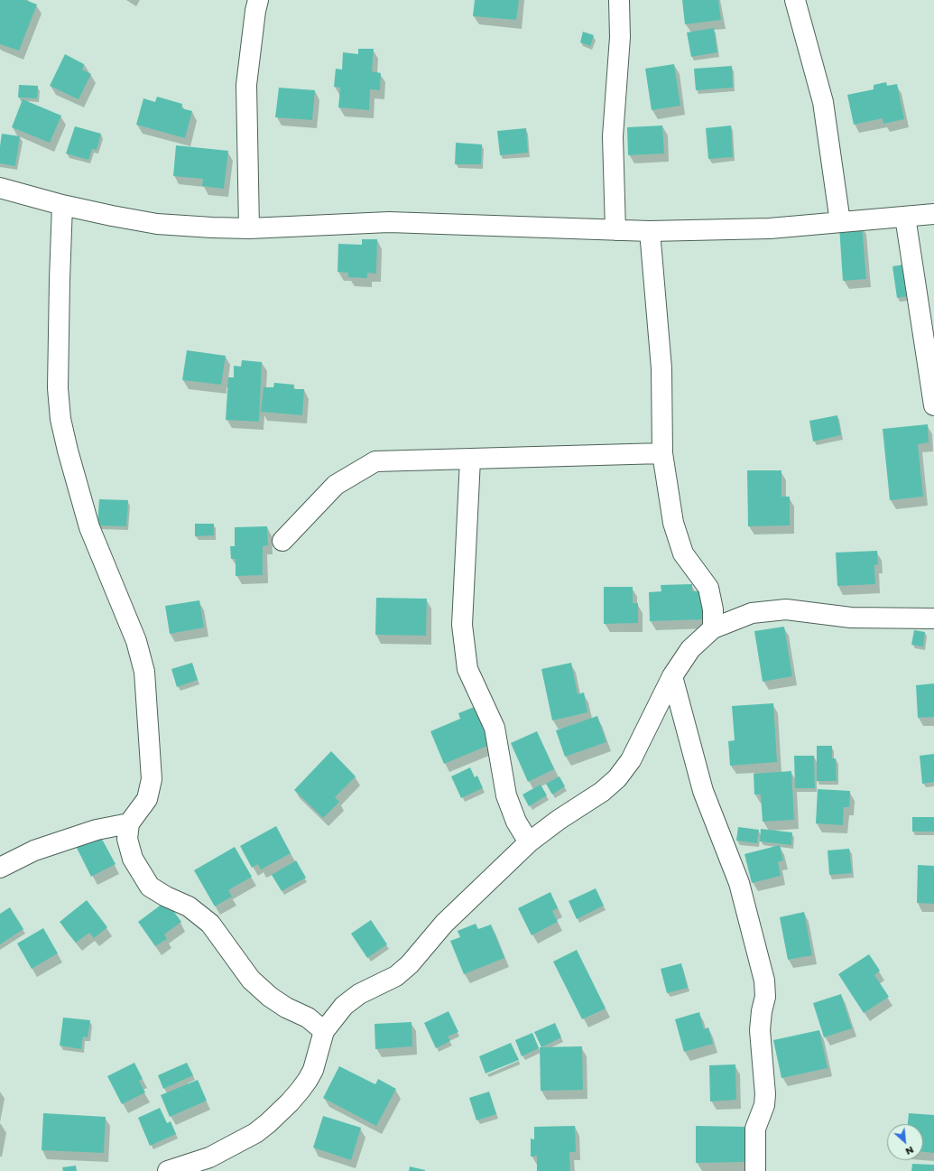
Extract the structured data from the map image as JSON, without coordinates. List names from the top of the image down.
{
  "north": "bottom right"
}
